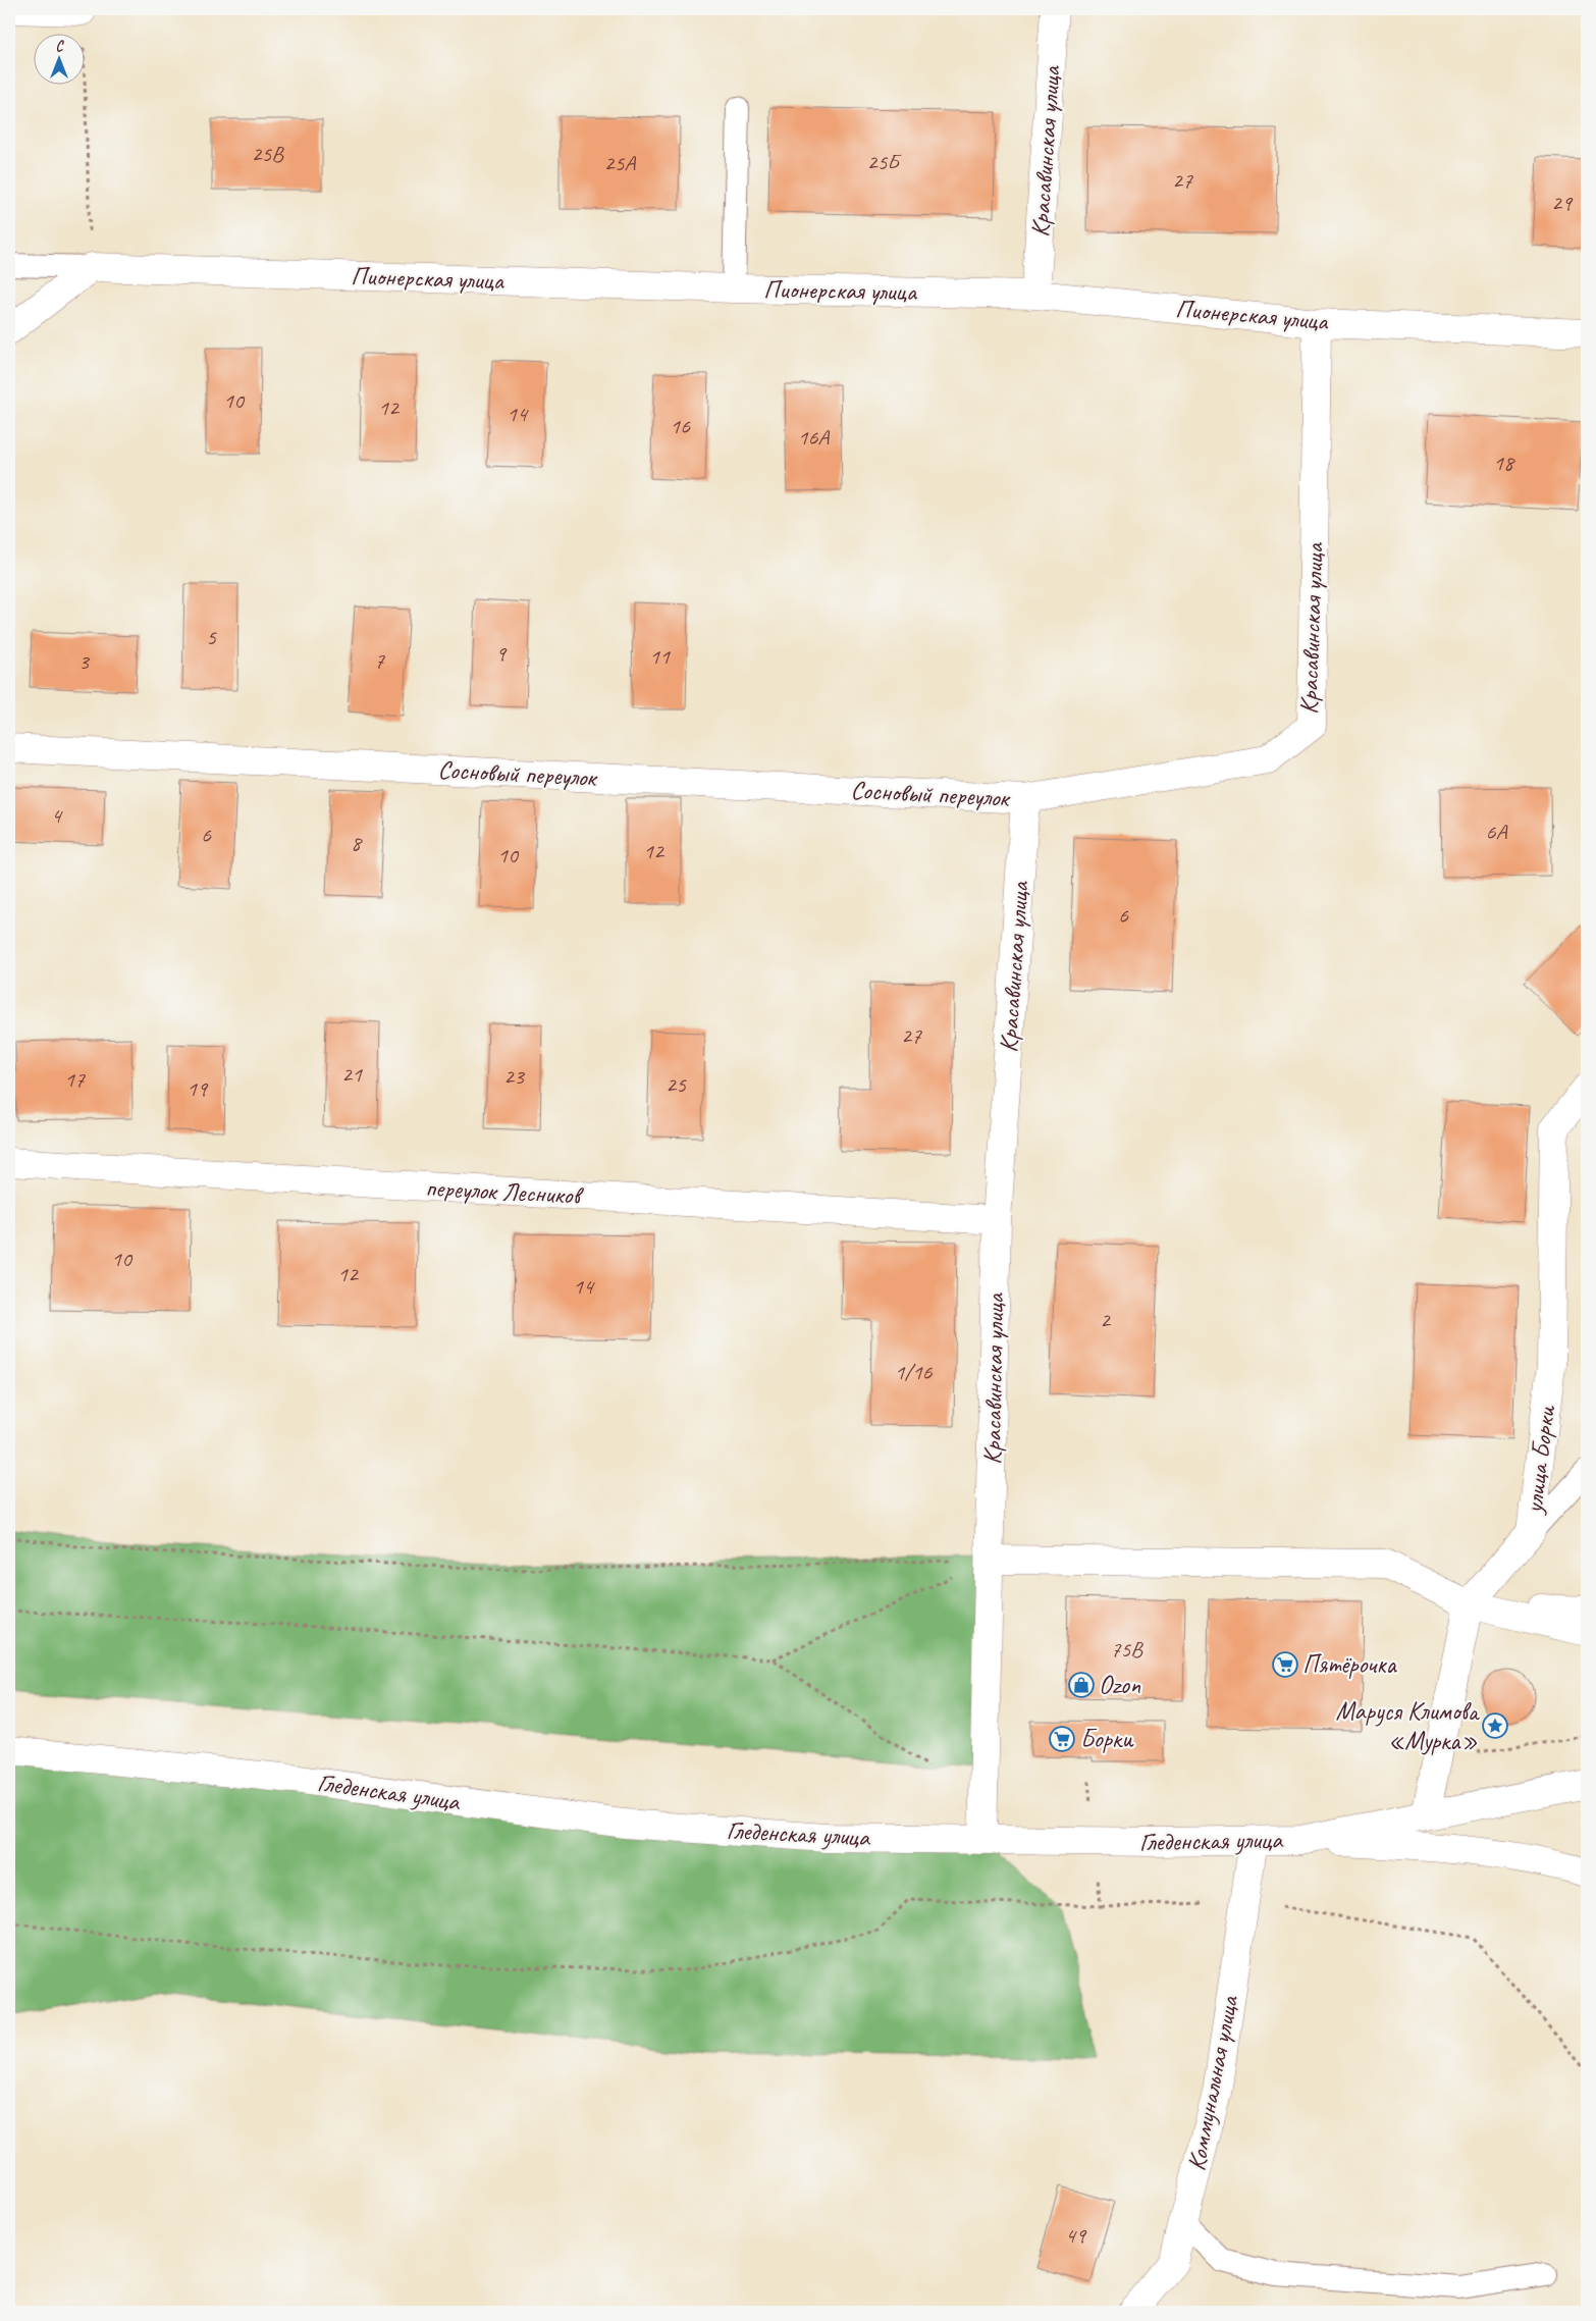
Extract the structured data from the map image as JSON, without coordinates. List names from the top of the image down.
{
  "streets": {
    "street": [
      "Красавинская улица",
      "Пионерская улица",
      "Сосновый переулок",
      "переулок Лесников",
      "улица Борки",
      "Гледенская улица",
      "Коммунальная улица"
    ]
  },
  "crossings": [
    ["Красавинская улица", "Пионерская улица"],
    ["Красавинская улица", "Сосновый переулок"],
    ["Красавинская улица", "переулок Лесников"],
    ["Красавинская улица", "Гледенская улица"],
    ["улица Борки", "Гледенская улица"],
    ["Гледенская улица", "Коммунальная улица"]
  ],
  "places": {
    "supermarket": ["Пятёрочка", "Борки"],
    "shop": ["Ozon"],
    "place": ["Маруся Климова «Мурка»"]
  },
  "house_numbers": [
    "25В",
    "25Б",
    "25А",
    "27",
    "29",
    "10",
    "12",
    "14",
    "16",
    "16А",
    "18",
    "5",
    "9",
    "11",
    "7",
    "3",
    "4",
    "6А",
    "6",
    "8",
    "12",
    "10",
    "6",
    "27",
    "21",
    "23",
    "17",
    "25",
    "19",
    "10",
    "12",
    "14",
    "2",
    "1/16",
    "75В",
    "49"
  ],
  "north": "top"
}
